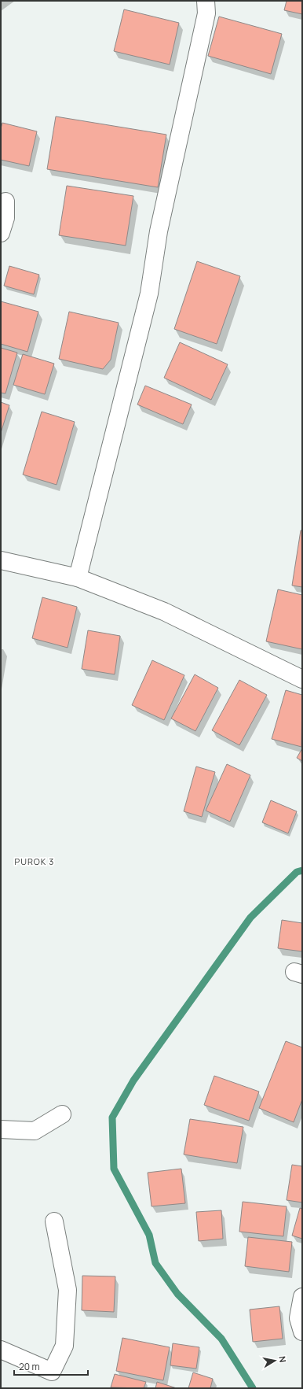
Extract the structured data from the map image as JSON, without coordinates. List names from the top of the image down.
{
  "districts": ["PUROK 3"],
  "scale_bar": "20 m",
  "north": "right"
}
